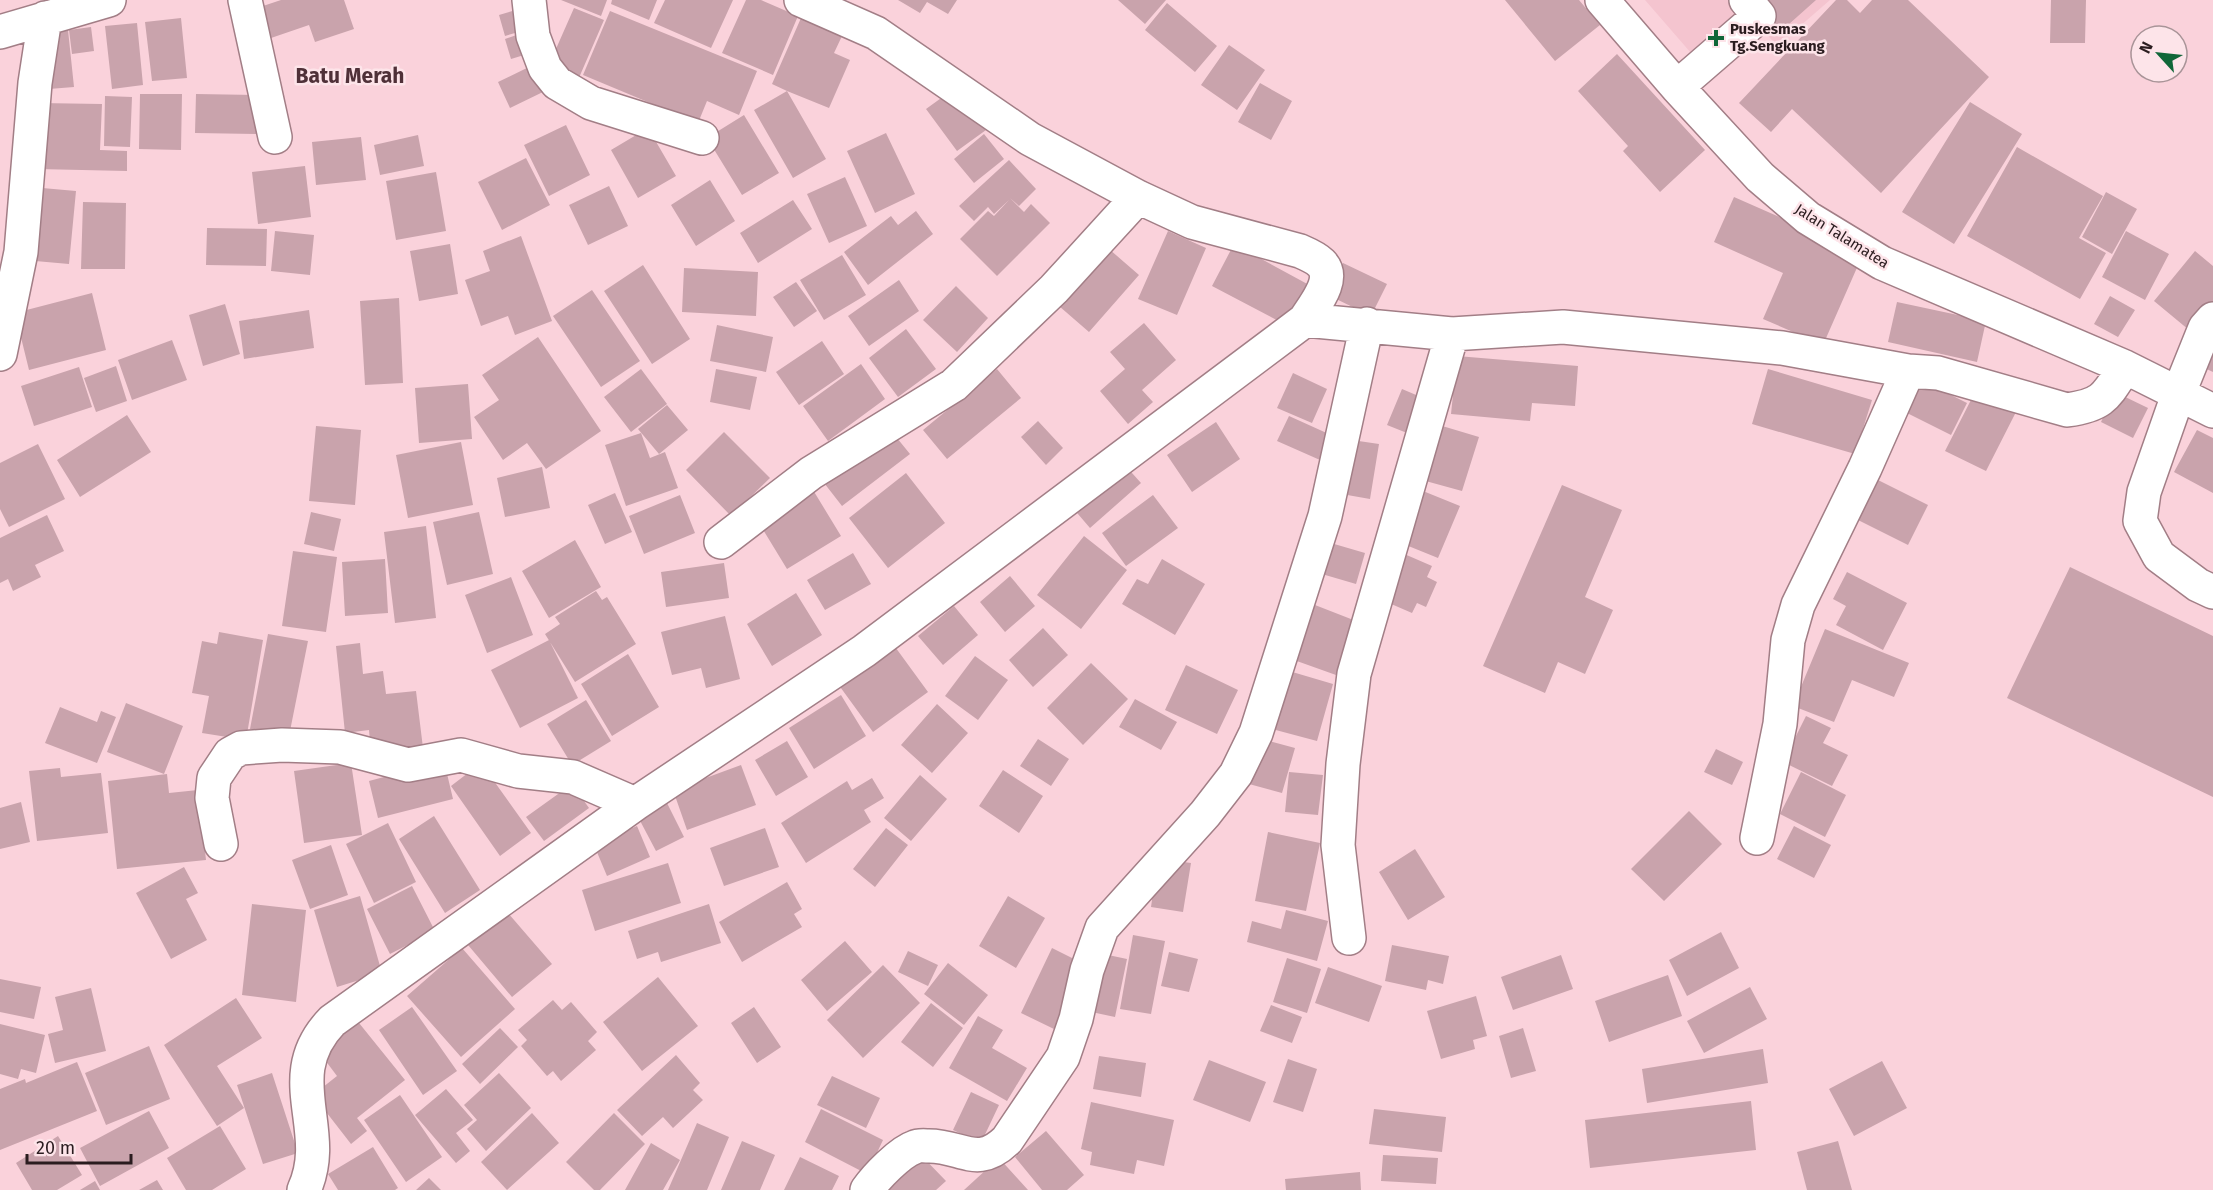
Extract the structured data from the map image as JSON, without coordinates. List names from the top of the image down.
{
  "streets": {
    "street": ["Jalan Talamatea"]
  },
  "districts": ["Batu Merah"],
  "places": {
    "health": ["Puskesmas Tg.Sengkuang"]
  },
  "scale_bar": "20 m",
  "north": "top left"
}
